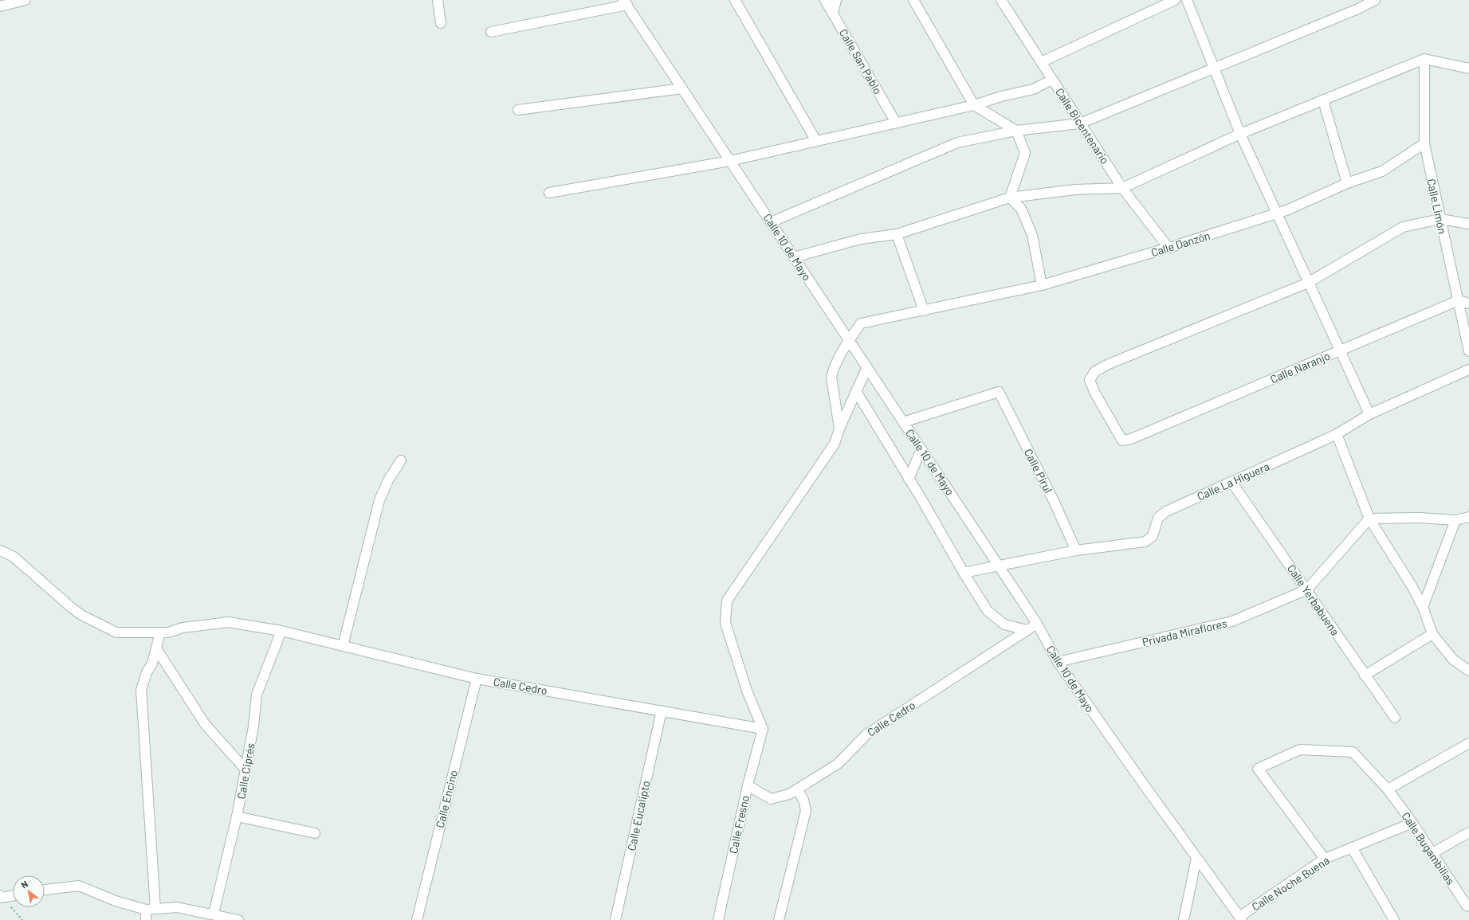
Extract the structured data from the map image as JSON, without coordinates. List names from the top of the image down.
{
  "streets": {
    "street": [
      "Calle San Pablo",
      "Calle Bicentenario",
      "Calle Limón",
      "Calle Danzón",
      "Calle 10 de Mayo",
      "Calle Naranjo",
      "Calle Pirul",
      "Calle La Higuera",
      "Calle Yerbabuena",
      "Privada Miraflores",
      "Calle Cedro",
      "Calle Ciprés",
      "Calle Encino",
      "Calle Eucalipto",
      "Calle Fresno",
      "Calle Bugambilias",
      "Calle Noche Buena"
    ]
  },
  "crossings": [
    ["Calle Bicentenario", "Calle Danzón"],
    ["Calle Limón", "Calle Danzón"],
    ["Calle Limón", "Calle Naranjo"],
    ["Calle Danzón", "Calle 10 de Mayo"],
    ["Calle 10 de Mayo", "Calle Pirul"],
    ["Calle 10 de Mayo", "Calle La Higuera"],
    ["Calle 10 de Mayo", "Privada Miraflores"],
    ["Calle 10 de Mayo", "Calle Cedro"],
    ["Calle 10 de Mayo", "Calle Noche Buena"],
    ["Calle Pirul", "Calle La Higuera"],
    ["Calle La Higuera", "Calle Yerbabuena"],
    ["Calle Yerbabuena", "Privada Miraflores"],
    ["Calle Cedro", "Calle Ciprés"],
    ["Calle Cedro", "Calle Encino"],
    ["Calle Cedro", "Calle Eucalipto"],
    ["Calle Cedro", "Calle Fresno"],
    ["Calle Bugambilias", "Calle Noche Buena"]
  ],
  "north": "top left"
}
